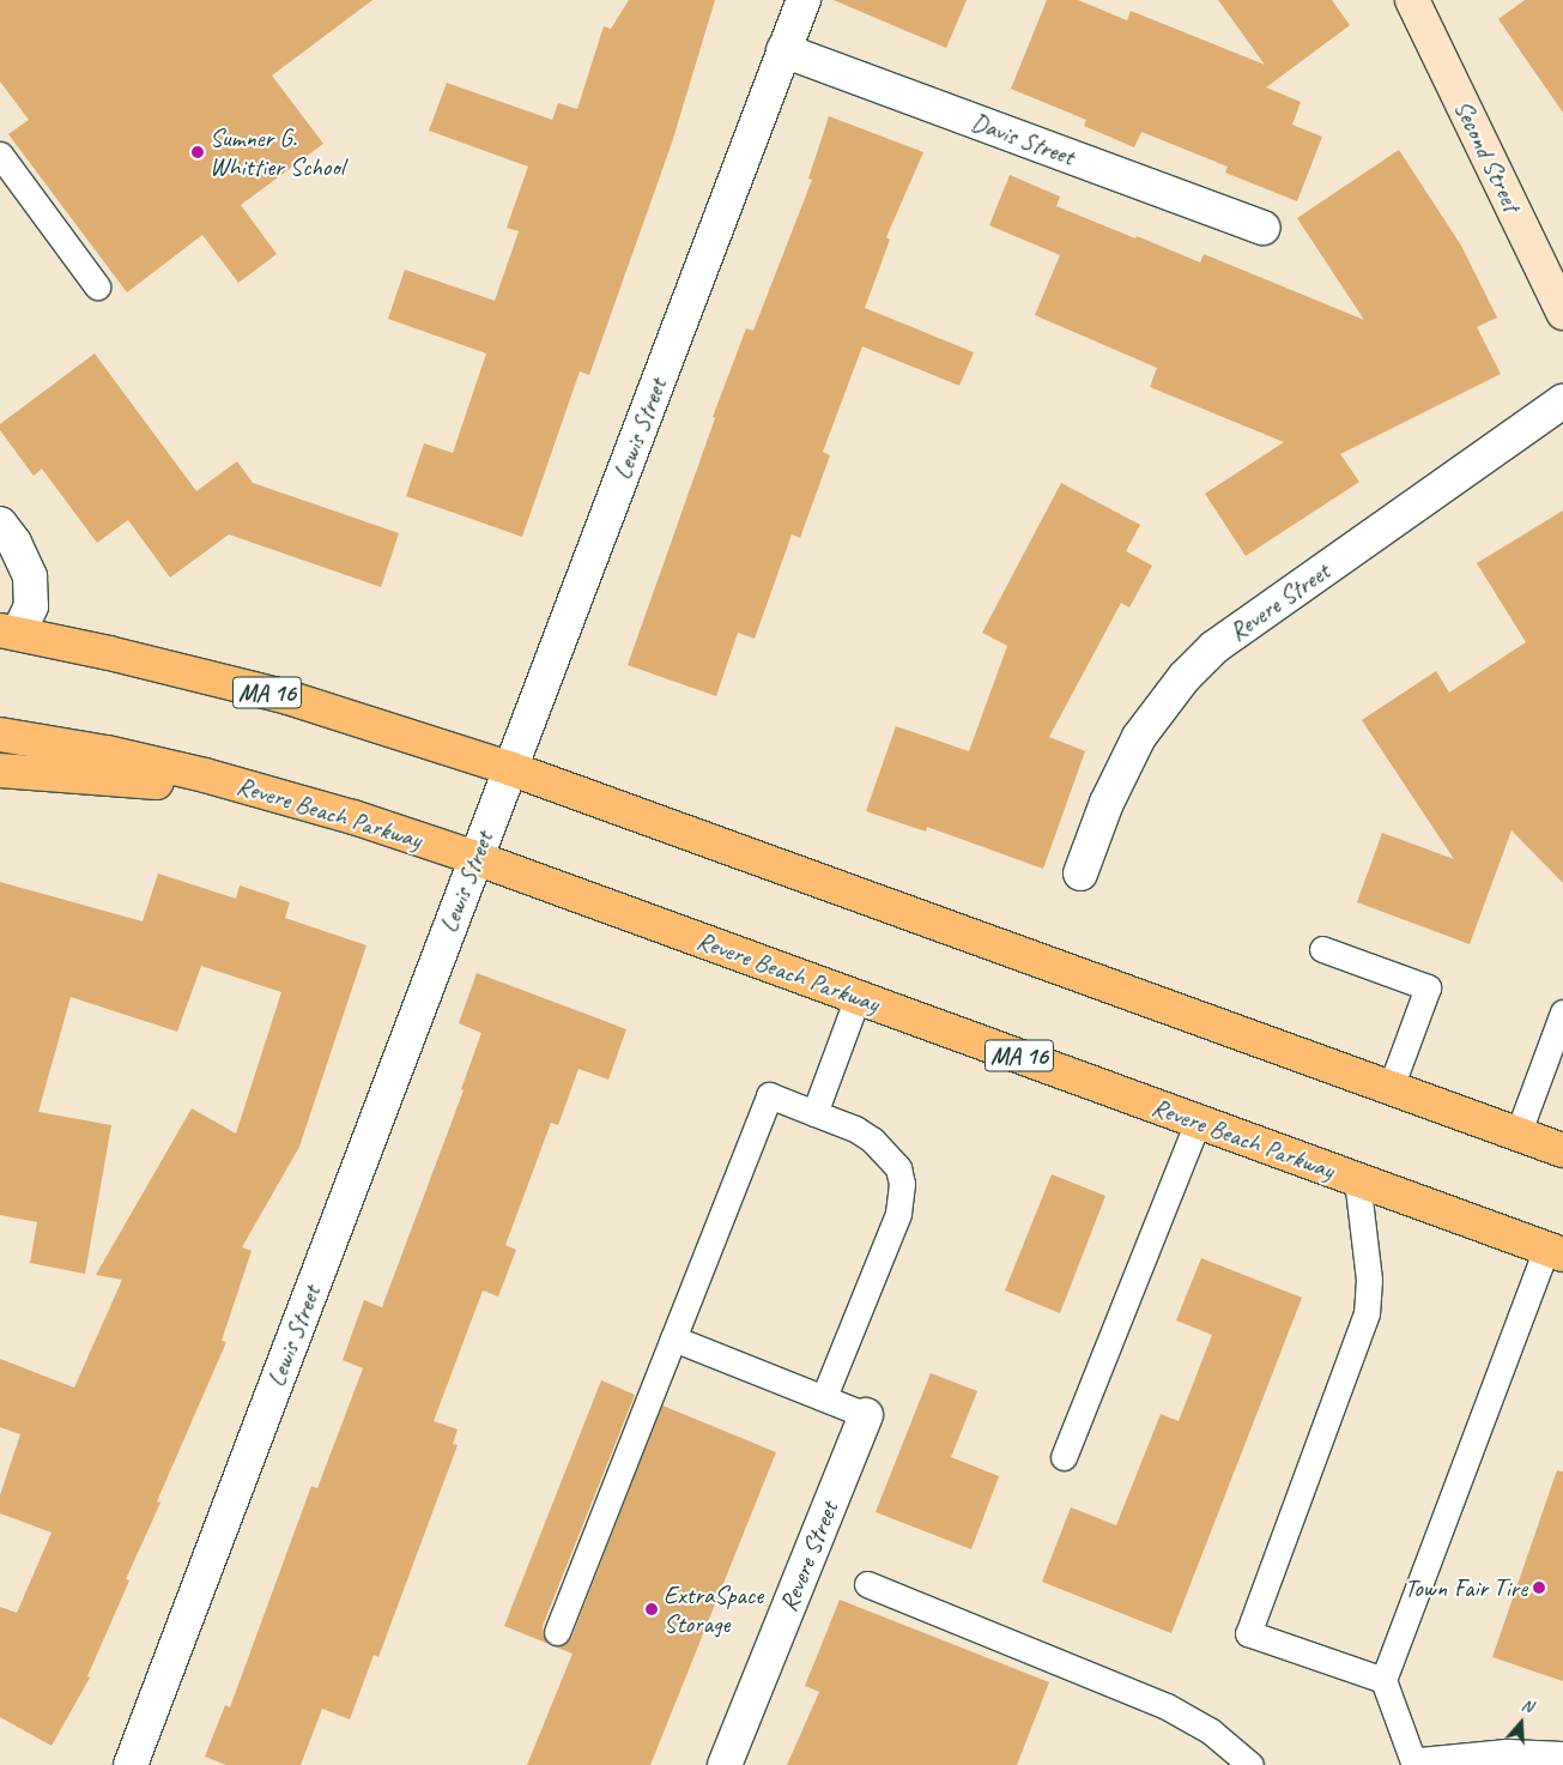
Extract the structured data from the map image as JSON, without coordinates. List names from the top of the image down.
{
  "streets": {
    "highway": ["MA 16", "Revere Beach Parkway"],
    "main road": ["Second Street"],
    "street": ["Davis Street", "Lewis Street", "Revere Street"]
  },
  "crossings": [
    ["Davis Street", "Lewis Street"],
    ["Lewis Street", "MA 16"],
    ["Lewis Street", "Revere Beach Parkway"]
  ],
  "places": ["Sumner G. Whittier School", "Town Fair Tire", "ExtraSpace Storage"],
  "north": "top"
}
